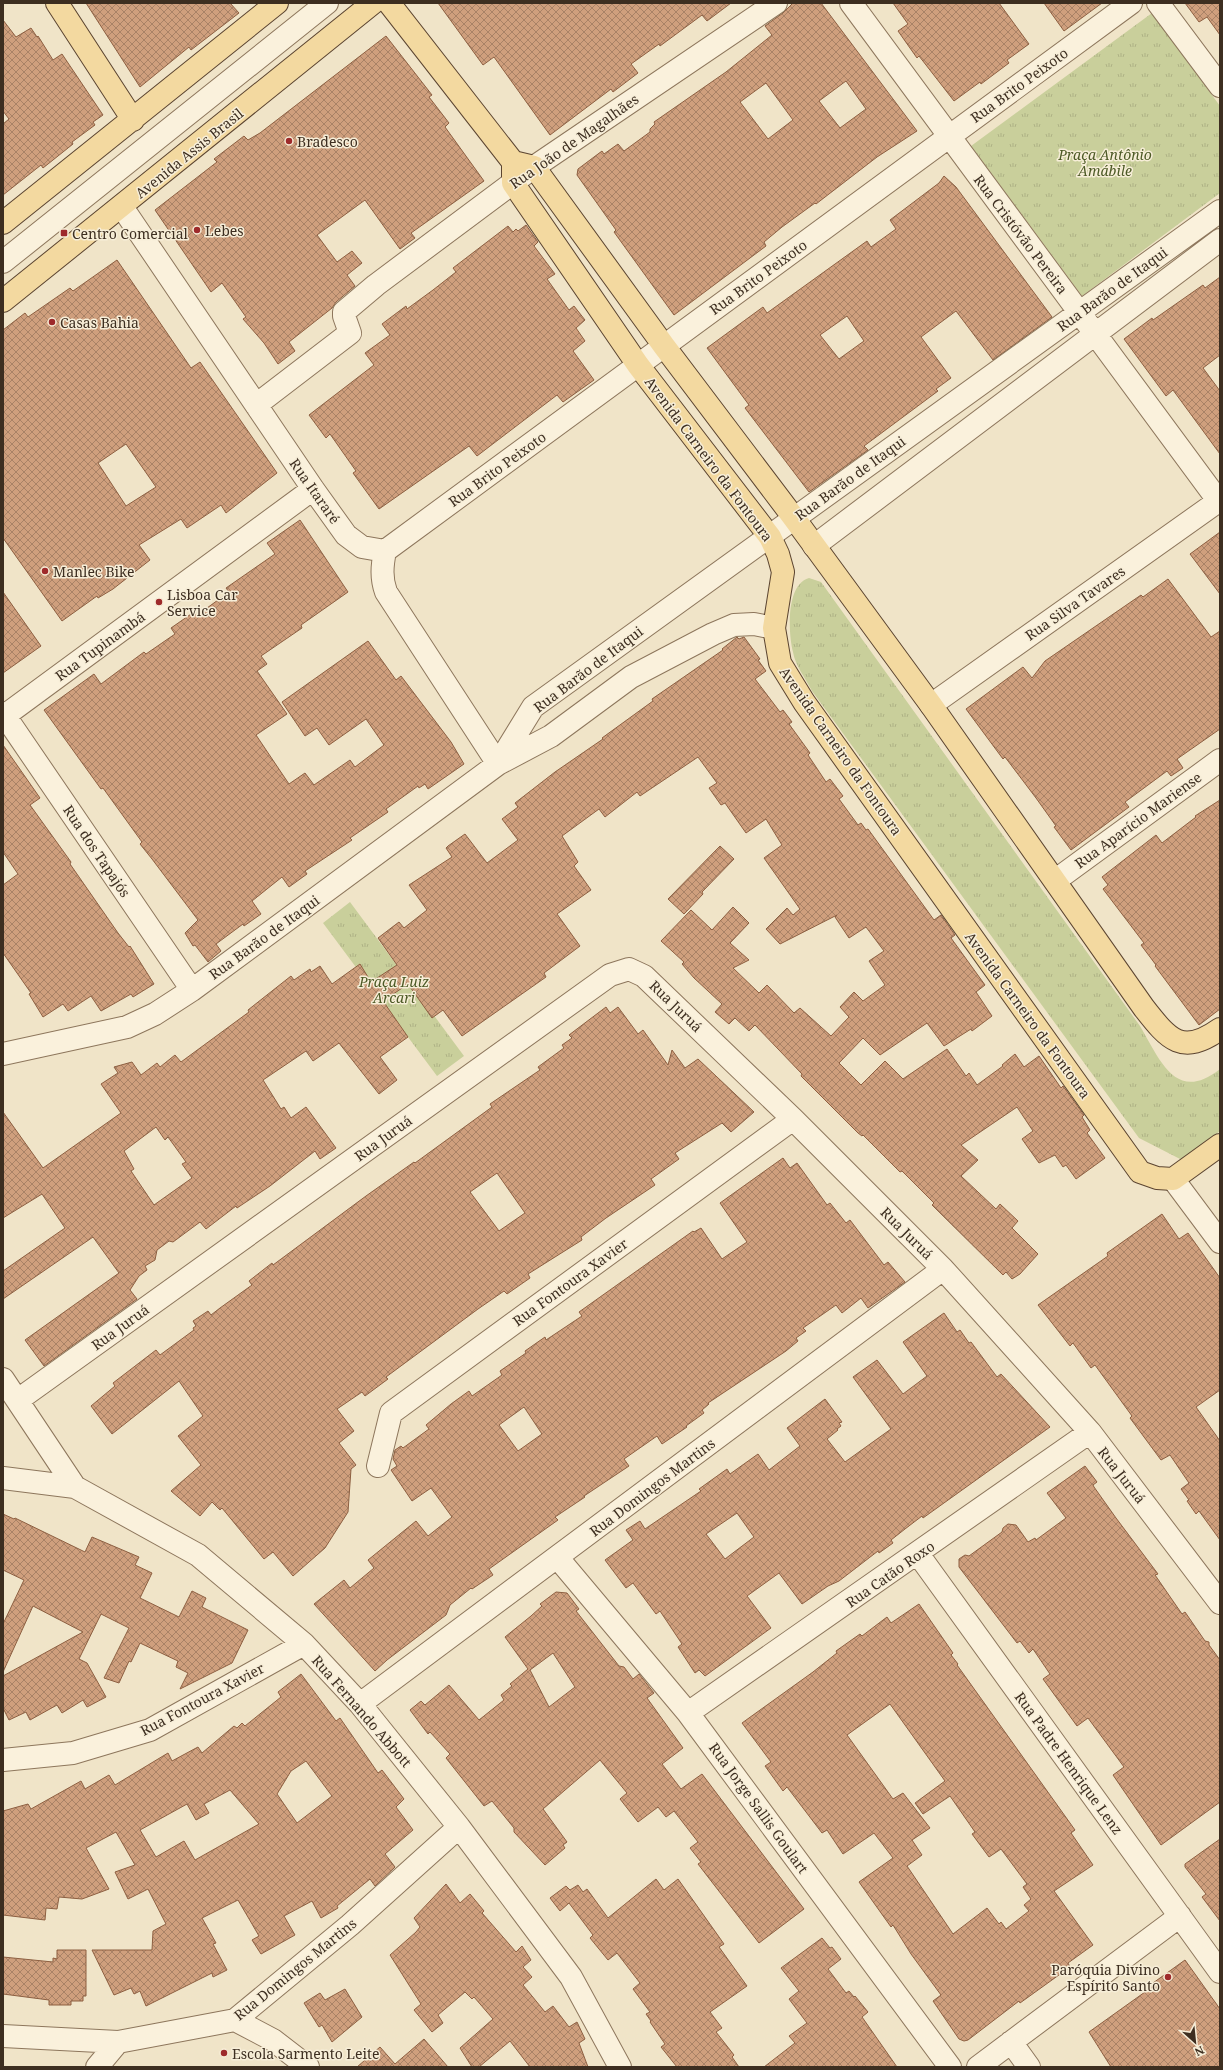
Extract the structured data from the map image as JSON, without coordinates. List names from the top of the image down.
{
  "streets": {
    "main road": ["Avenida Assis Brasil", "Avenida Carneiro da Fontoura"],
    "street": [
      "Rua Brito Peixoto",
      "Rua João de Magalhães",
      "Rua Cristóvão Pereira",
      "Rua Barão de Itaqui",
      "Rua Itararé",
      "Rua Silva Tavares",
      "Rua Tupinambá",
      "Rua Aparício Mariense",
      "Rua dos Tapajós",
      "Rua Juruá",
      "Rua Fontoura Xavier",
      "Rua Domingos Martins",
      "Rua Catão Roxo",
      "Rua Fernando Abbott",
      "Rua Padre Henrique Lenz",
      "Rua Jorge Sallis Goulart"
    ]
  },
  "crossings": [
    ["Rua Brito Peixoto", "Rua Cristóvão Pereira"],
    ["Rua Brito Peixoto", "Avenida Carneiro da Fontoura"],
    ["Rua Brito Peixoto", "Rua Itararé"],
    ["Rua João de Magalhães", "Avenida Carneiro da Fontoura"],
    ["Rua João de Magalhães", "Rua Itararé"],
    ["Avenida Assis Brasil", "Rua Itararé"],
    ["Rua Cristóvão Pereira", "Rua Barão de Itaqui"],
    ["Rua Cristóvão Pereira", "Rua Silva Tavares"],
    ["Rua Barão de Itaqui", "Avenida Carneiro da Fontoura"],
    ["Rua Barão de Itaqui", "Rua dos Tapajós"],
    ["Rua Itararé", "Rua Tupinambá"],
    ["Rua Tupinambá", "Rua dos Tapajós"],
    ["Rua Juruá", "Rua Fontoura Xavier"],
    ["Rua Juruá", "Rua Domingos Martins"],
    ["Rua Juruá", "Rua Catão Roxo"],
    ["Rua Fontoura Xavier", "Rua Fernando Abbott"],
    ["Rua Domingos Martins", "Rua Fernando Abbott"],
    ["Rua Domingos Martins", "Rua Jorge Sallis Goulart"],
    ["Rua Catão Roxo", "Rua Padre Henrique Lenz"],
    ["Rua Catão Roxo", "Rua Jorge Sallis Goulart"]
  ],
  "parks": ["Praça Antônio Amábile", "Praça Luiz Arcari"],
  "places": {
    "other": [
      "Bradesco",
      "Lebes",
      "Casas Bahia",
      "Manlec Bike",
      "Lisboa Car Service",
      "Paróquia Divino Espírito Santo",
      "Escola Sarmento Leite"
    ],
    "transit": ["Centro Comercial"]
  },
  "north": "bottom right"
}
